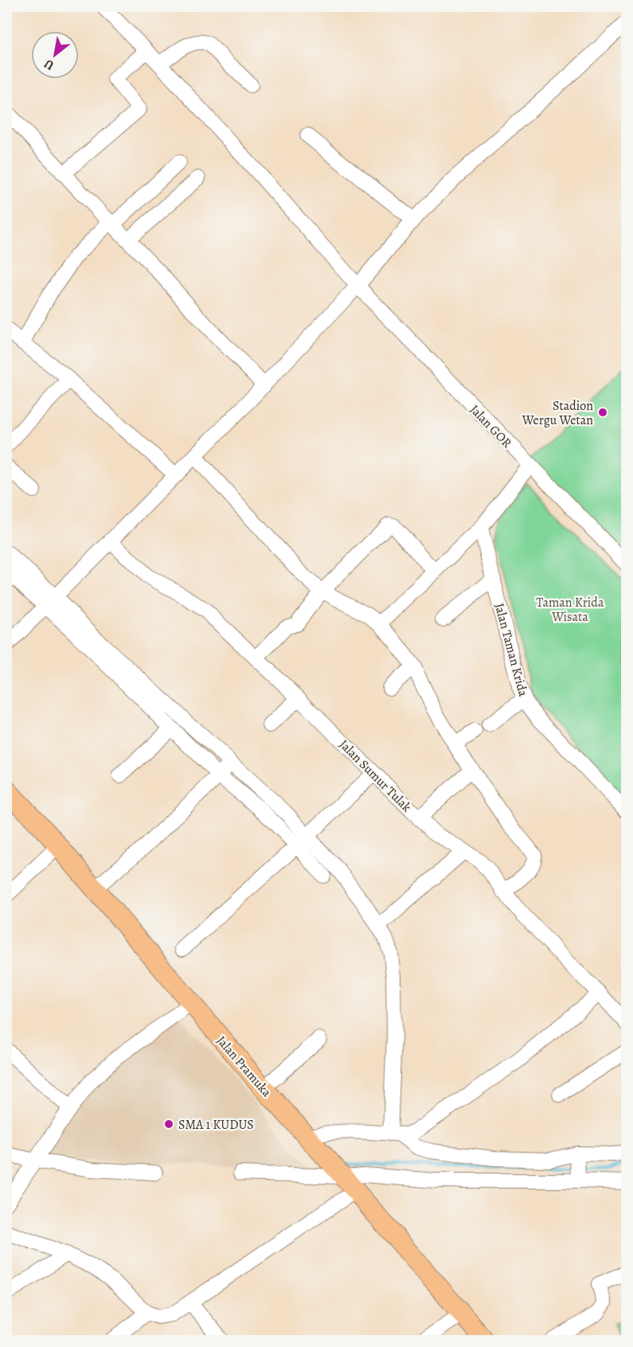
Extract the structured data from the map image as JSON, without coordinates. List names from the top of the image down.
{
  "streets": {
    "main road": ["Jalan Pramuka"],
    "street": ["Jalan GOR", "Jalan Taman Krida", "Jalan Sumur Tulak"]
  },
  "parks": ["Taman Krida Wisata"],
  "places": ["Stadion Wergu Wetan", "SMA 1 KUDUS"],
  "north": "bottom left"
}
